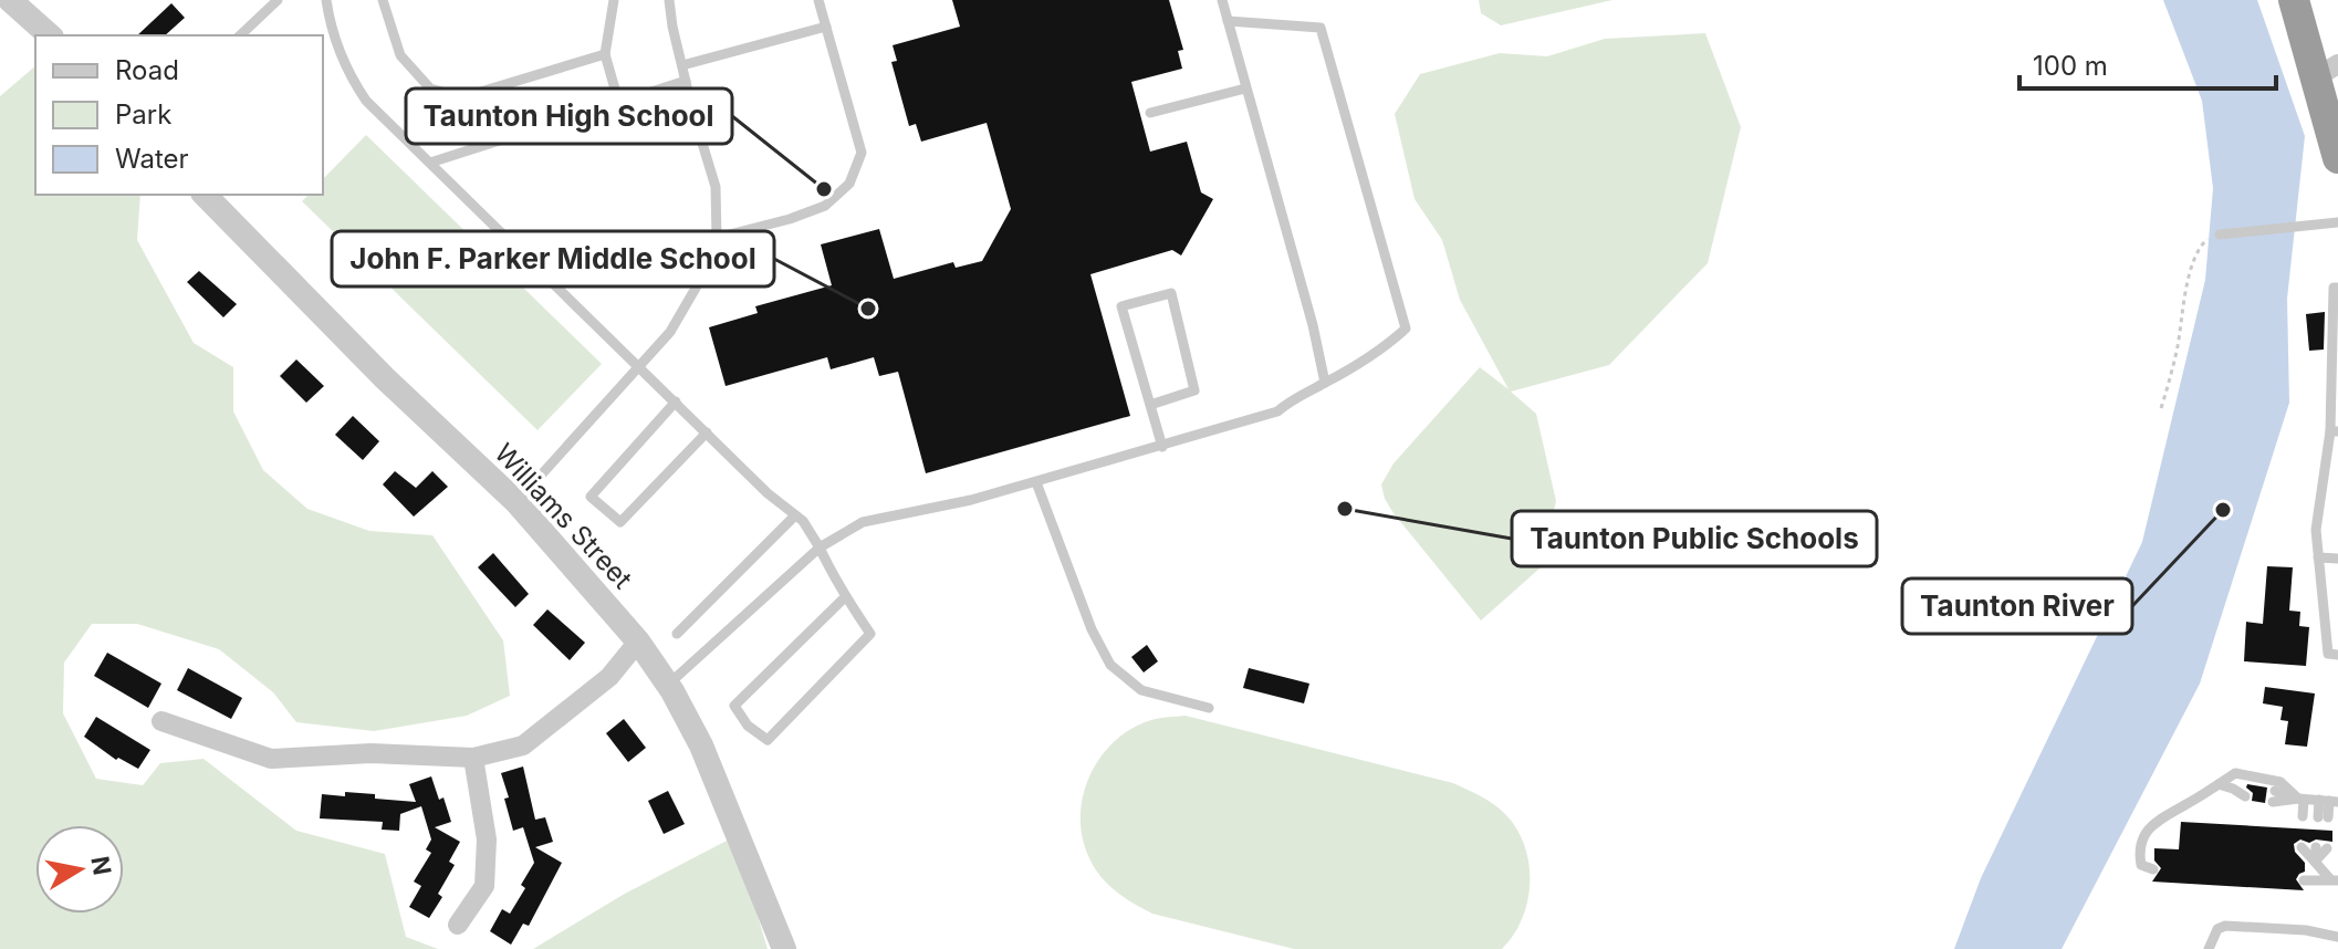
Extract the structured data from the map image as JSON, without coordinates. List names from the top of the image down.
{
  "streets": {
    "street": ["Williams Street"]
  },
  "places": [
    "Taunton High School",
    "John F. Parker Middle School",
    "Taunton Public Schools",
    "Taunton River"
  ],
  "legend": ["Road", "Park", "Water"],
  "scale_bar": "100 m",
  "north": "right"
}
